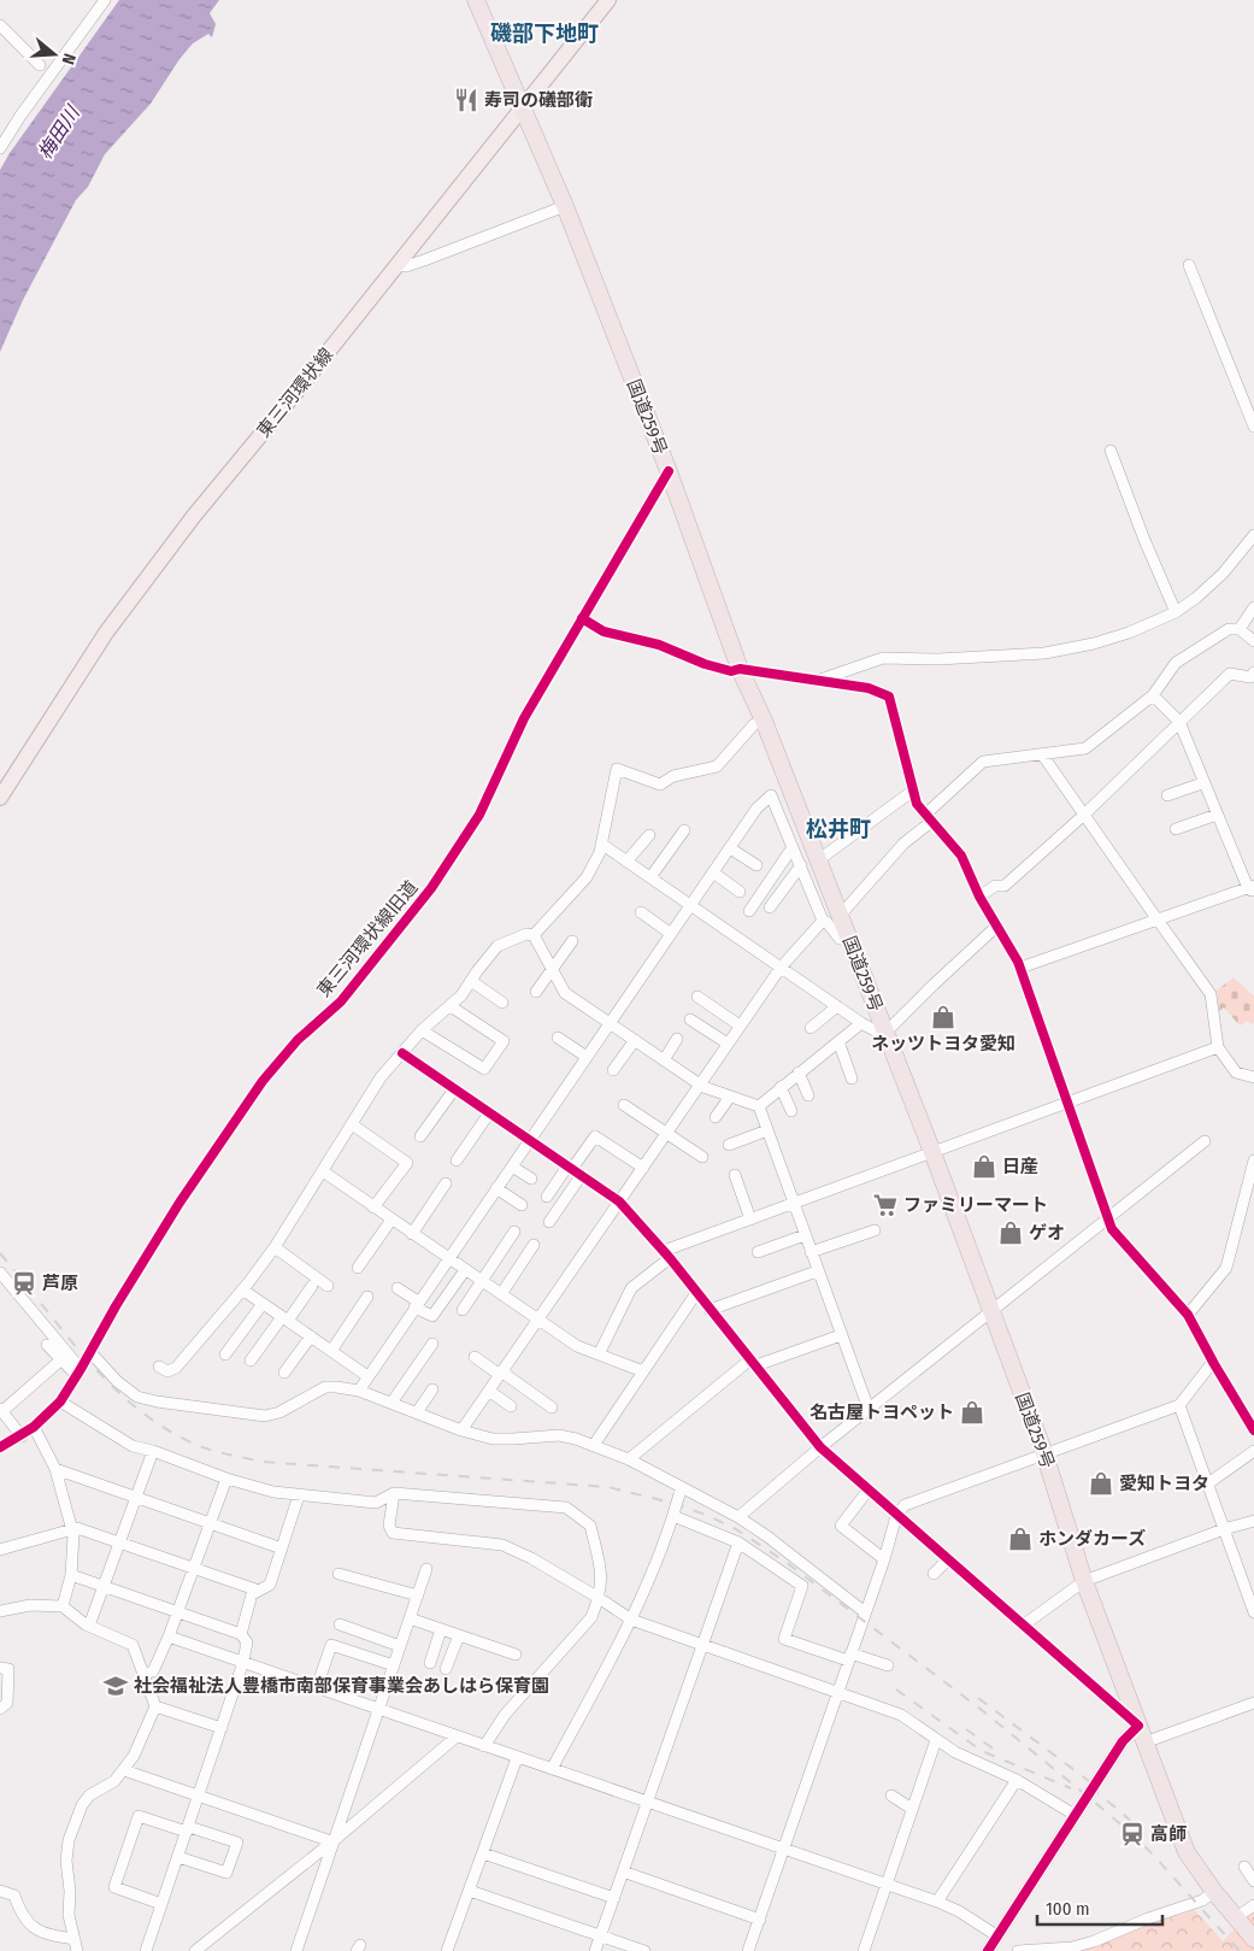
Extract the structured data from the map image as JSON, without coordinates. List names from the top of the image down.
{
  "streets": {
    "highway": ["国道259号"],
    "main road": ["東三河環状線"],
    "street": ["東三河環状線旧道"]
  },
  "crossings": [
    ["東三河環状線", "国道259号"],
    ["国道259号", "東三河環状線旧道"]
  ],
  "districts": ["磯部下地町", "松井町"],
  "water": ["梅田川"],
  "places": {
    "restaurant": ["寿司の礒部衛"],
    "shop": [
      "ネッツトヨタ愛知",
      "日産",
      "ゲオ",
      "名古屋トヨペット",
      "愛知トヨタ",
      "ホンダカーズ"
    ],
    "supermarket": ["ファミリーマート"],
    "station": ["芦原", "高師"],
    "school or university": ["社会福祉法人豊橋市南部保育事業会あしはら保育園"]
  },
  "scale_bar": "100 m",
  "north": "right"
}
